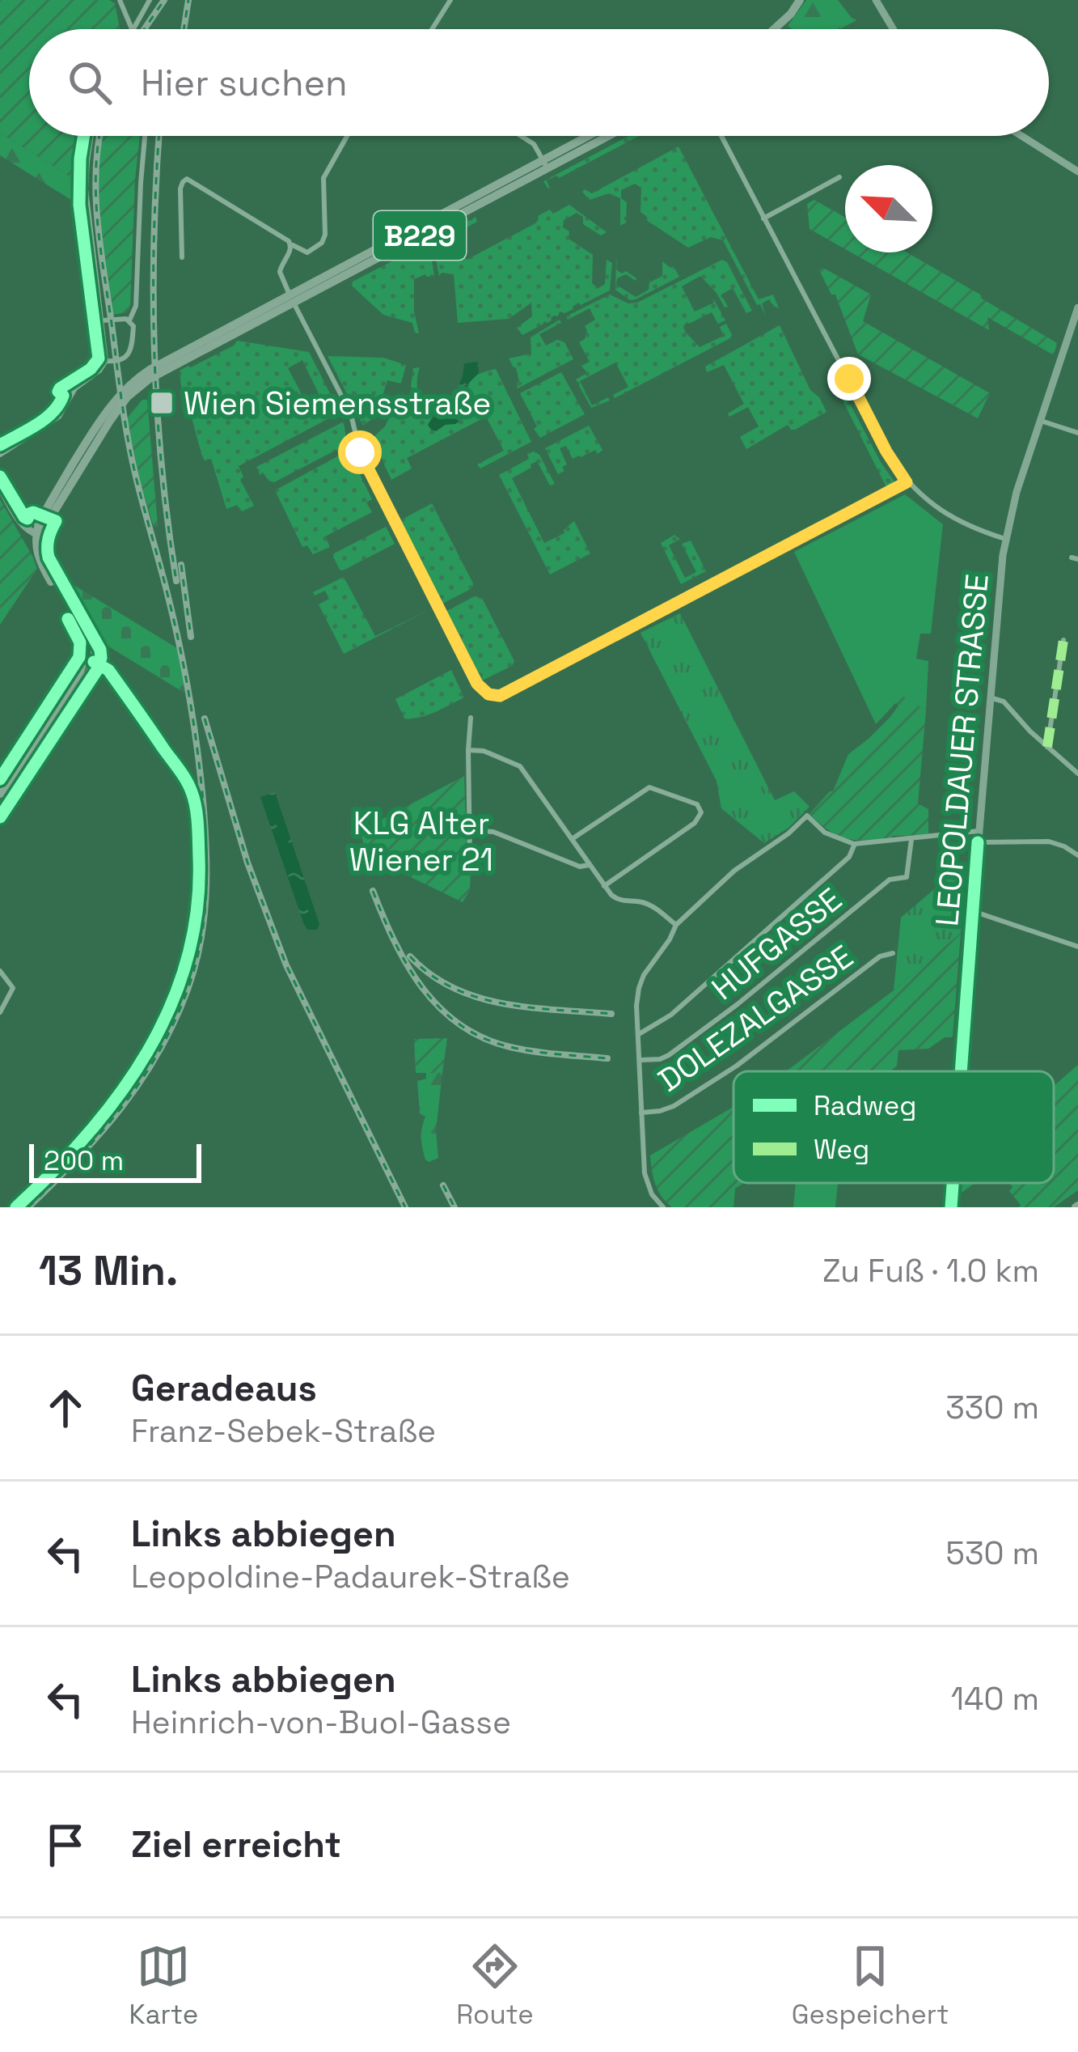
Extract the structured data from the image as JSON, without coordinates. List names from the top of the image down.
{
  "streets": {
    "main road": ["B229", "LEOPOLDAUER STRASSE"],
    "street": ["HUFGASSE", "DOLEZALGASSE"]
  },
  "parks": ["KLG Alter Wiener 21"],
  "places": {
    "transit": ["Wien Siemensstraße"]
  },
  "legend": ["Radweg", "Weg"],
  "scale_bar": "200 m",
  "north": "top left",
  "page": {
    "search": "Hier suchen",
    "scale": "200 m",
    "heading": ["13 Min.", "Zu Fuß · 1.0 km"],
    "list": [
      ["Geradeaus", "Franz-Sebek-Straße", "330 m"],
      ["Links abbiegen", "Leopoldine-Padaurek-Straße", "530 m"],
      ["Links abbiegen", "Heinrich-von-Buol-Gasse", "140 m"],
      "Ziel erreicht"
    ],
    "nav": ["Karte", "Route", "Gespeichert"]
  }
}
